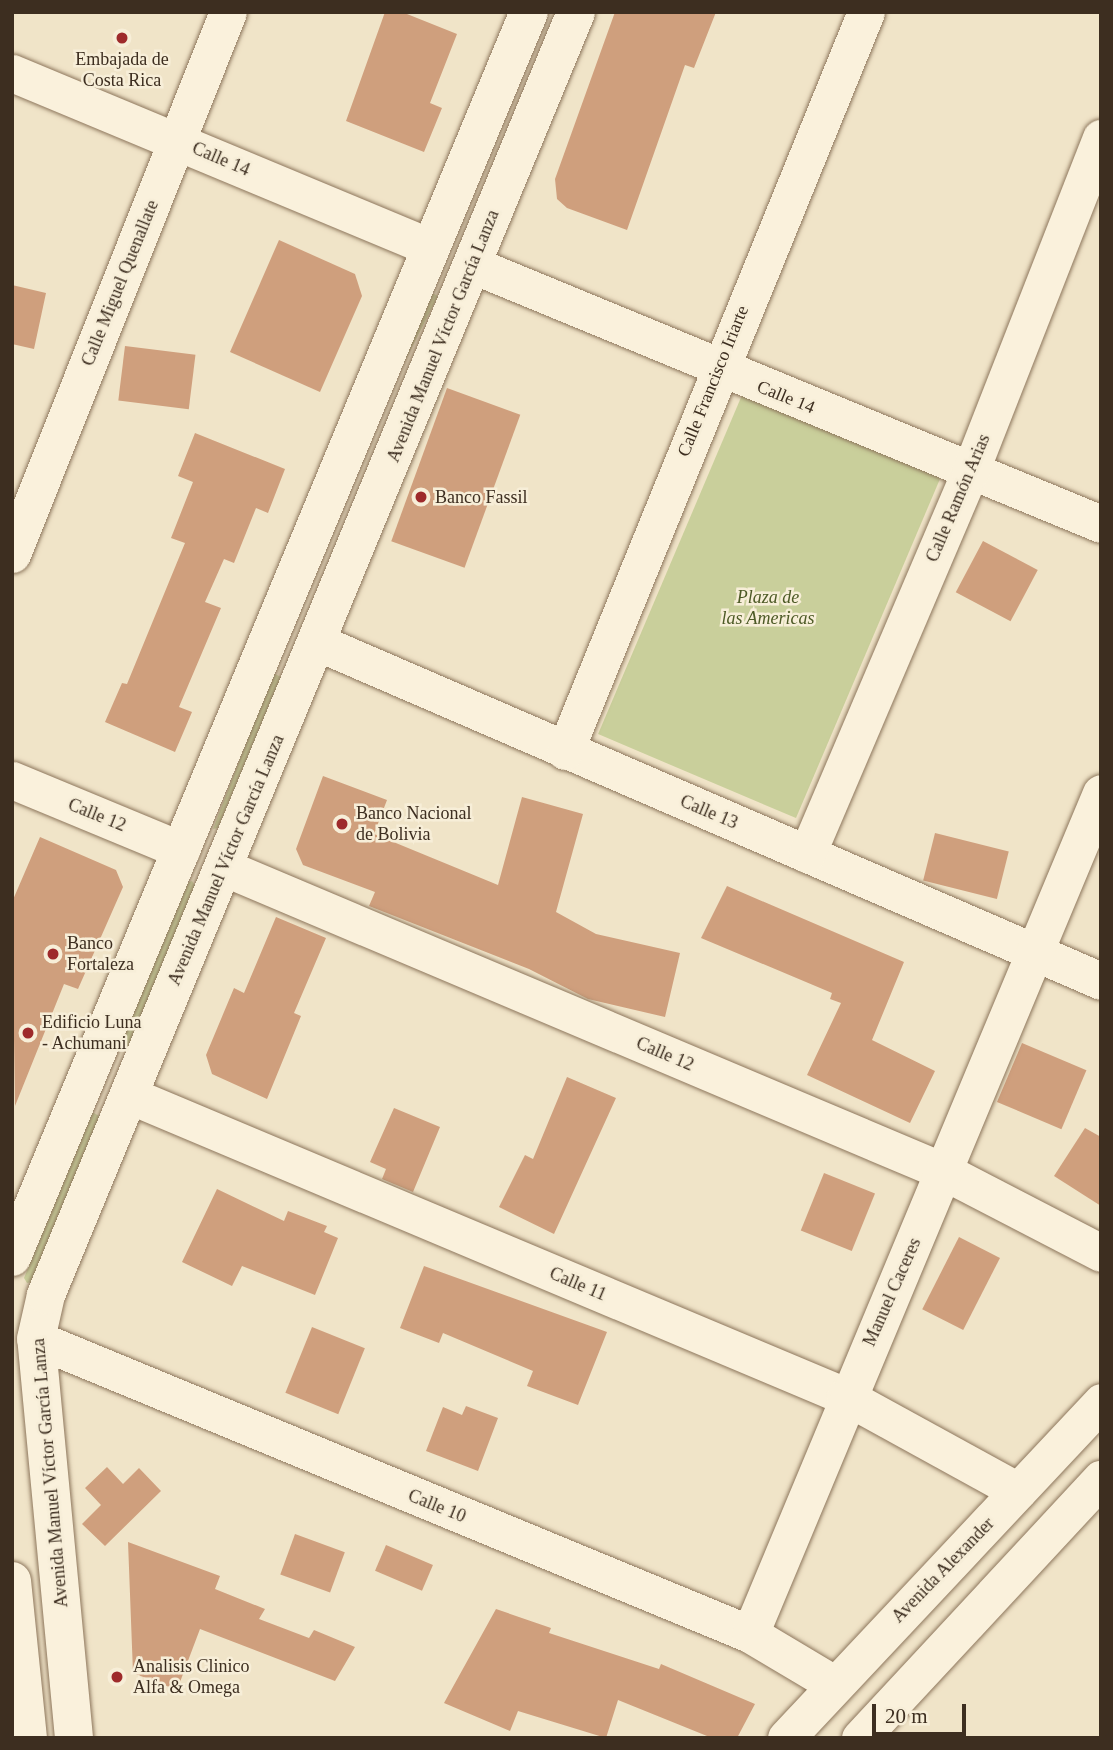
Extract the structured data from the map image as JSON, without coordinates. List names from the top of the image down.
{
  "streets": {
    "main road": ["Avenida Manuel Víctor García Lanza"],
    "street": [
      "Calle 14",
      "Calle Miguel Quenallate",
      "Calle Francisco Iriarte",
      "Calle Ramón Arias",
      "Calle 13",
      "Calle 12",
      "Calle 11",
      "Manuel Caceres",
      "Calle 10",
      "Avenida Alexander"
    ]
  },
  "crossings": [
    ["Calle 14", "Calle Miguel Quenallate"],
    ["Calle 14", "Avenida Manuel Víctor García Lanza"],
    ["Calle 14", "Calle Francisco Iriarte"],
    ["Calle 14", "Calle Ramón Arias"],
    ["Avenida Manuel Víctor García Lanza", "Calle 13"],
    ["Avenida Manuel Víctor García Lanza", "Calle 12"],
    ["Avenida Manuel Víctor García Lanza", "Calle 11"],
    ["Avenida Manuel Víctor García Lanza", "Calle 10"],
    ["Calle Francisco Iriarte", "Calle 13"],
    ["Calle Ramón Arias", "Calle 13"],
    ["Calle 13", "Manuel Caceres"],
    ["Calle 12", "Manuel Caceres"],
    ["Calle 11", "Manuel Caceres"],
    ["Calle 11", "Avenida Alexander"],
    ["Manuel Caceres", "Calle 10"],
    ["Calle 10", "Avenida Alexander"]
  ],
  "parks": ["Plaza de las Americas"],
  "places": [
    "Embajada de Costa Rica",
    "Banco Fassil",
    "Banco Nacional de Bolivia",
    "Banco Fortaleza",
    "Edificio Luna - Achumani",
    "Analisis Clinico Alfa & Omega"
  ],
  "scale_bar": "20 m"
}
